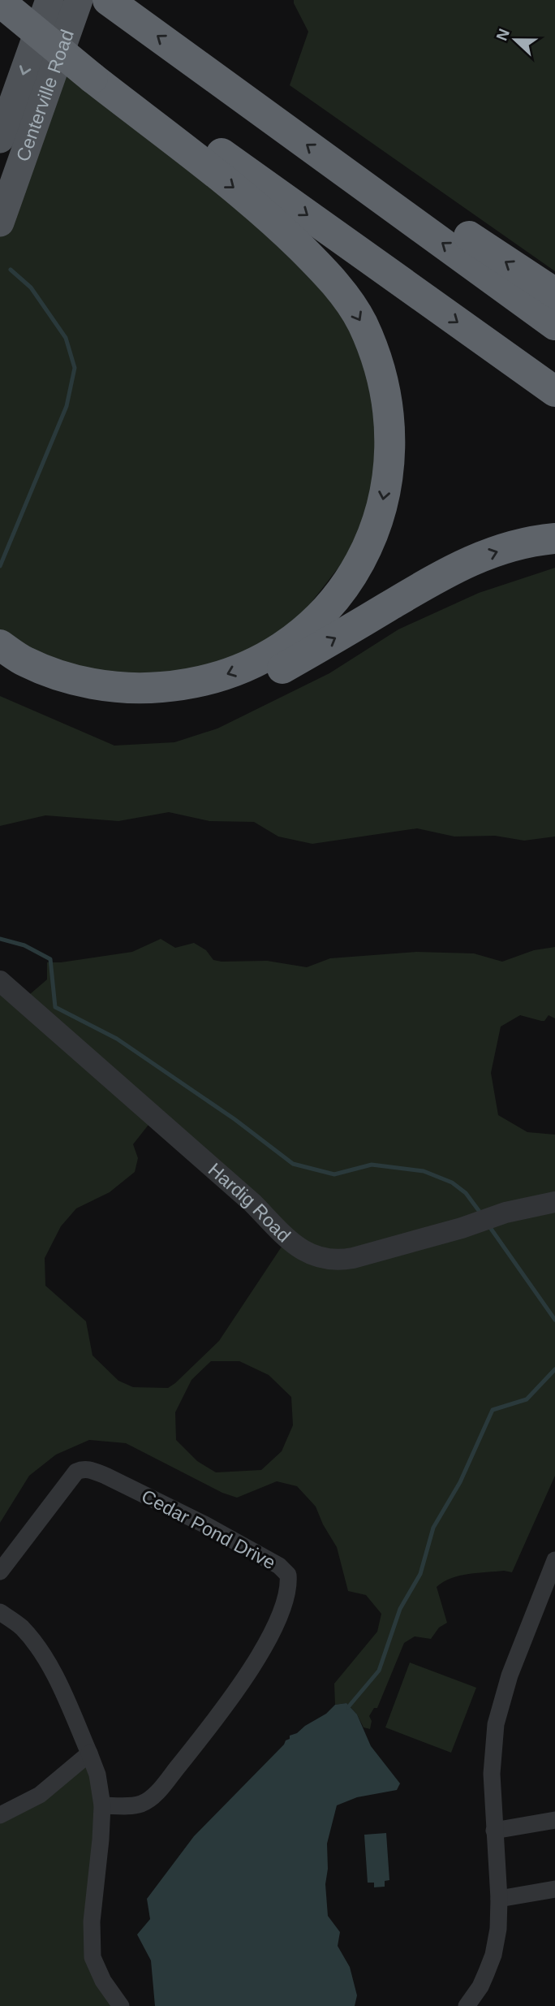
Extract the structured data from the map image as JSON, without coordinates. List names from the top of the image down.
{
  "streets": {
    "main road": ["Centerville Road"],
    "street": ["Hardig Road", "Cedar Pond Drive"]
  },
  "north": "left"
}
